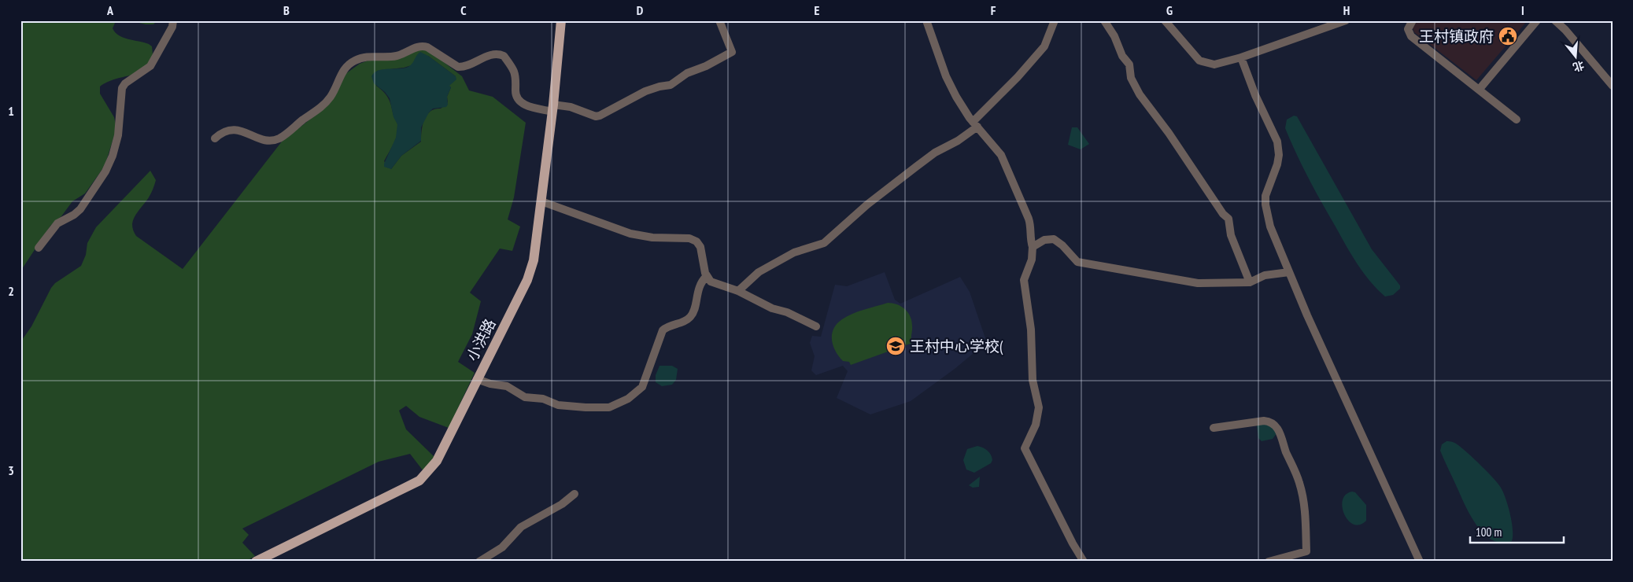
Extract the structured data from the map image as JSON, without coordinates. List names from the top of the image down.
{
  "streets": {
    "main road": ["小洪路"]
  },
  "places": {
    "public building": ["王村镇政府"],
    "school or university": ["王村中心学校("]
  },
  "scale_bar": "100 m",
  "north": "bottom",
  "grid": {
    "columns": [
      "A",
      "B",
      "C",
      "D",
      "E",
      "F",
      "G",
      "H",
      "I"
    ],
    "rows": ["1", "2", "3"]
  }
}
